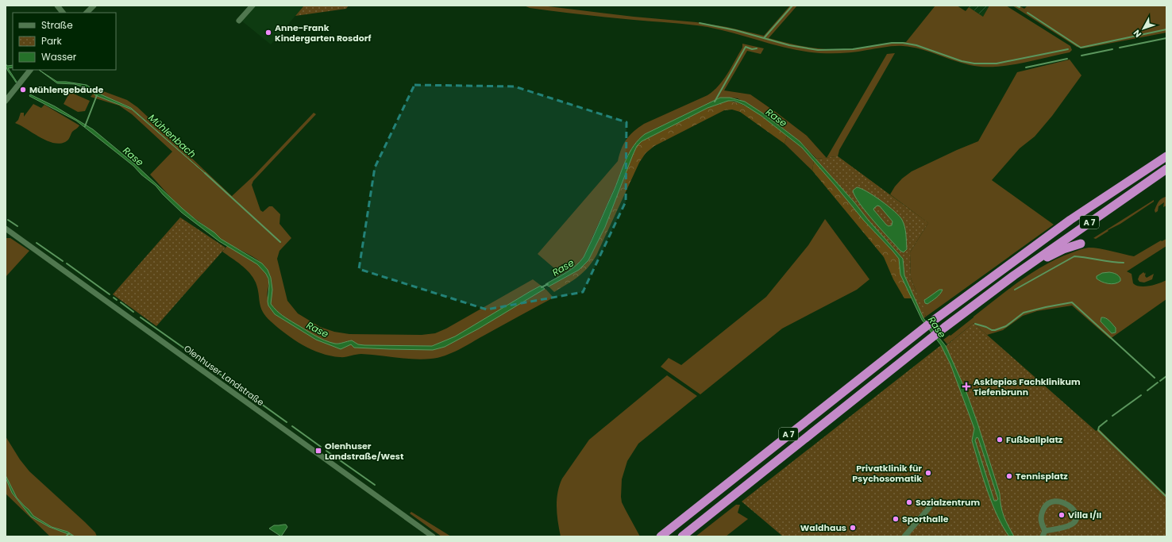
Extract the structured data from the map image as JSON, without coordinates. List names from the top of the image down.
{
  "streets": {
    "highway": ["A 7"],
    "street": ["Olenhuser Landstraße"]
  },
  "water": ["Rase", "Mühlenbach"],
  "places": {
    "other": [
      "Anne-Frank Kindergarten Rosdorf",
      "Mühlengebäude",
      "Fußballplatz",
      "Privatklinik für Psychosomatik",
      "Tennisplatz",
      "Sozialzentrum",
      "Villa I/II",
      "Sporthalle",
      "Waldhaus"
    ],
    "health": ["Asklepios Fachklinikum Tiefenbrunn"],
    "transit": ["Olenhuser Landstraße/West"]
  },
  "legend": ["Straße", "Park", "Wasser"],
  "north": "bottom left"
}
